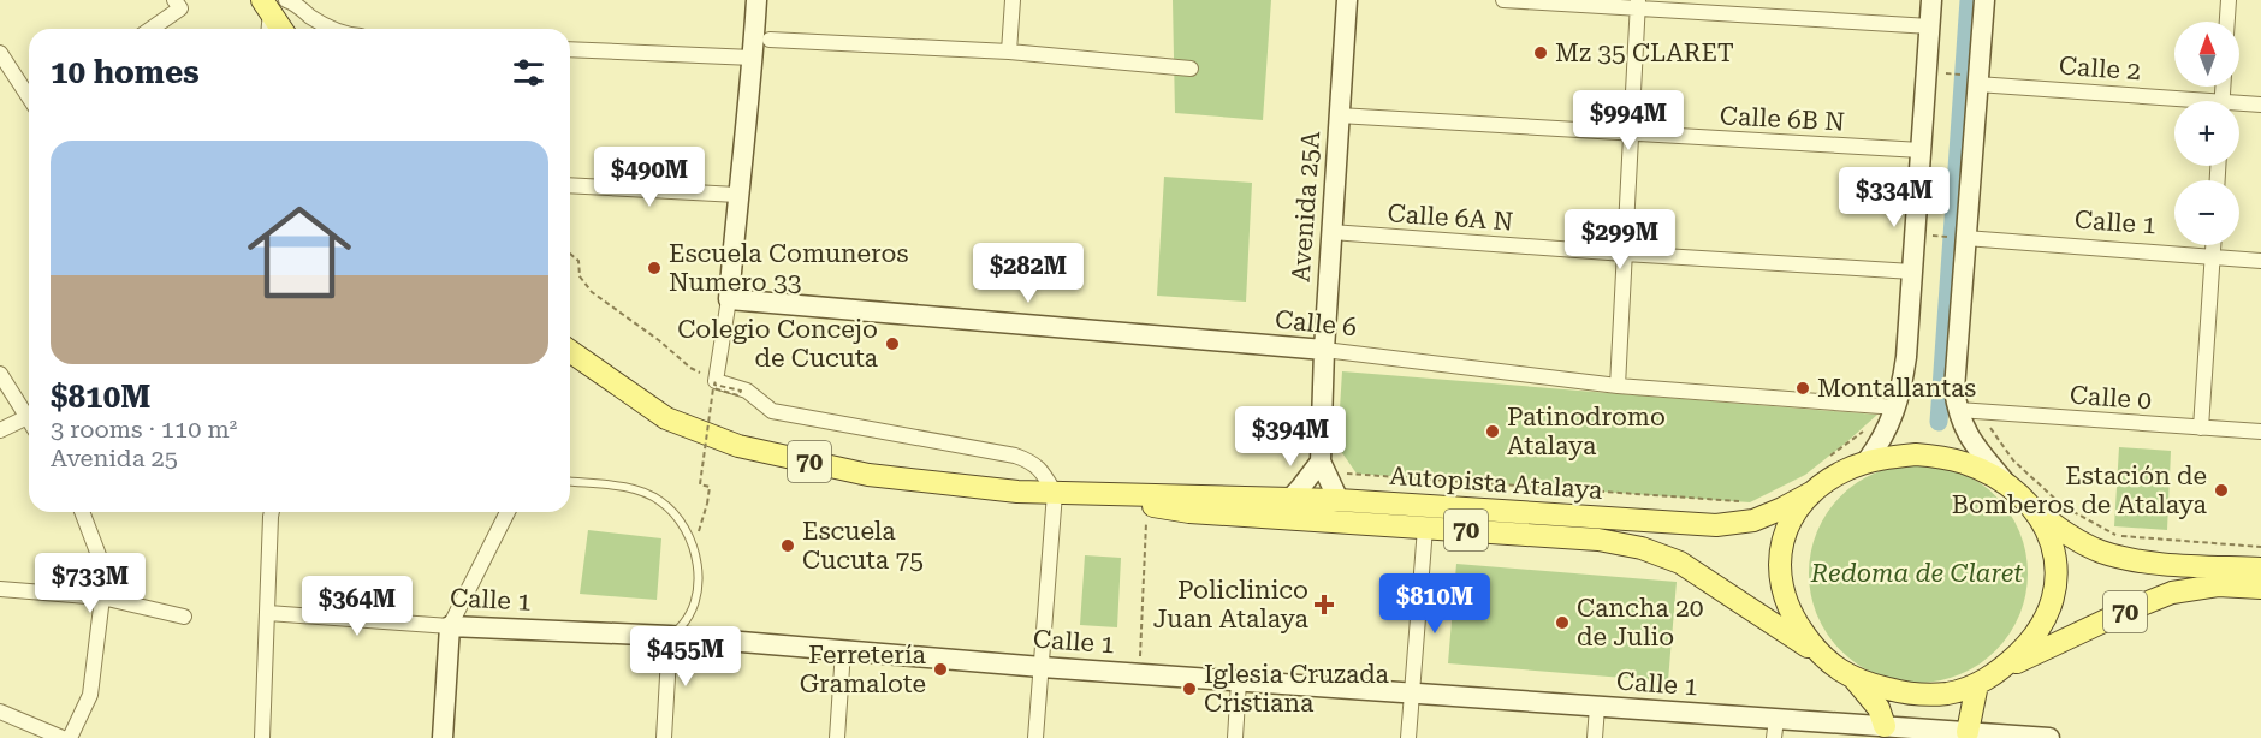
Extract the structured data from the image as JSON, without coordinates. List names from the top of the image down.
{
  "streets": {
    "main road": ["70", "Autopista Atalaya"],
    "street": [
      "Calle 2",
      "Calle 6B N",
      "Avenida 25A",
      "Calle 6A N",
      "Calle 1",
      "Calle 6",
      "Calle 0"
    ]
  },
  "crossings": [
    ["Calle 6B N", "Avenida 25A"],
    ["Avenida 25A", "Calle 6A N"],
    ["Avenida 25A", "Calle 6"],
    ["Avenida 25A", "Autopista Atalaya"],
    ["70", "Autopista Atalaya"]
  ],
  "parks": ["Redoma de Claret"],
  "places": {
    "other": [
      "Mz 35 CLARET",
      "Escuela Comuneros Numero 33",
      "Colegio Concejo de Cucuta",
      "Montallantas",
      "Patinodromo Atalaya",
      "Estación de Bomberos de Atalaya",
      "Escuela Cucuta 75",
      "Cancha 20 de Julio",
      "Ferretería Gramalote",
      "Iglesia Cruzada Cristiana"
    ],
    "health": ["Policlinico Juan Atalaya"]
  },
  "north": "top",
  "page": {
    "map_buttons": ["+", "−"],
    "heading": "10 homes",
    "price": [
      "$994M",
      "$490M",
      "$334M",
      "$299M",
      "$282M",
      "$394M",
      "$733M",
      "$810M",
      "$364M",
      "$455M"
    ],
    "list": [
      {
        "name": "$810M",
        "note": "3 rooms · 110 m² · Avenida 25"
      }
    ]
  }
}
